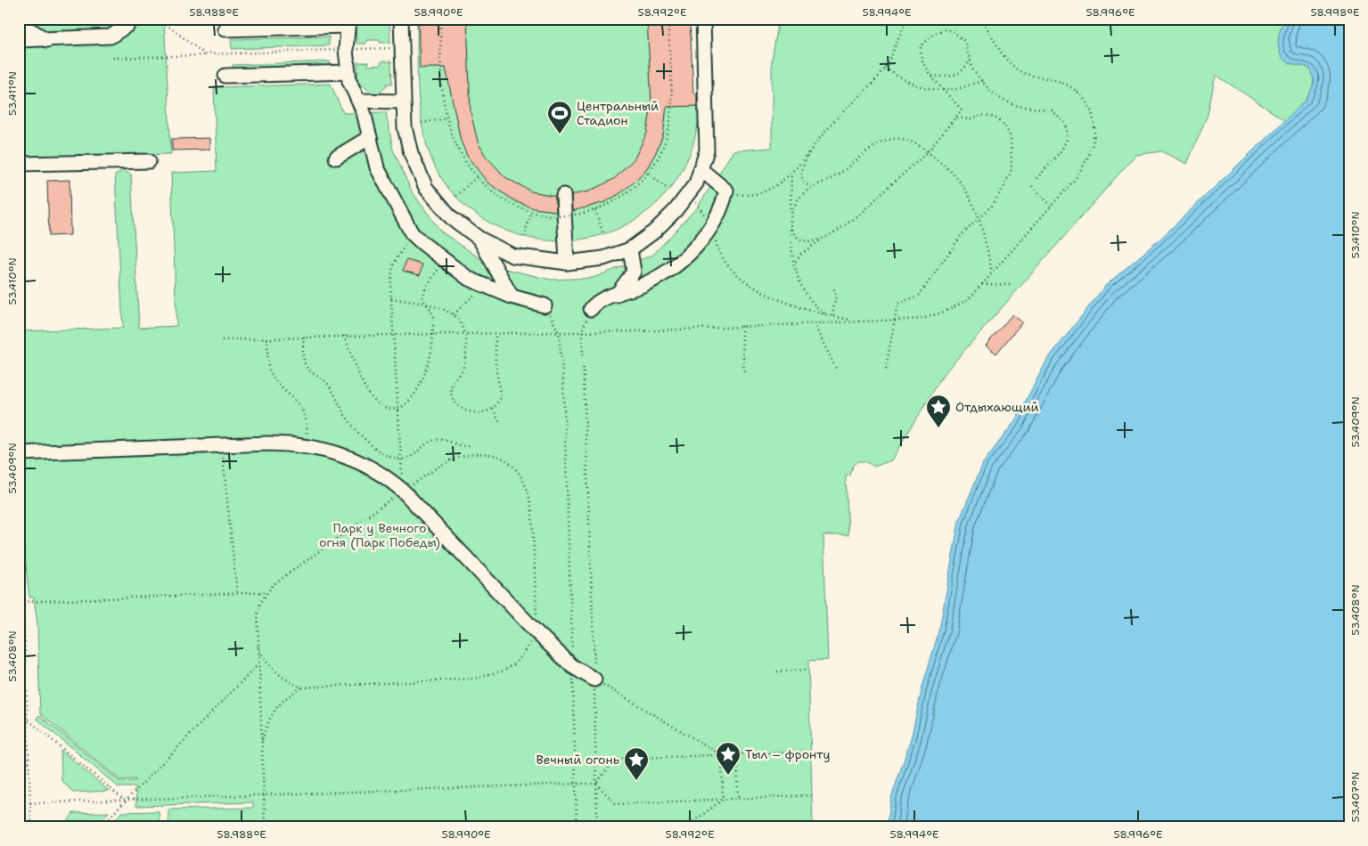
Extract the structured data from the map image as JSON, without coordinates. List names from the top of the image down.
{
  "parks": ["Парк у Вечного огня (Парк Победы)"],
  "places": {
    "sports": ["Центральный Стадион"],
    "place": ["Отдыхающий", "Тыл – фронту", "Вечный огонь"]
  },
  "coordinates": [
    "58.988°E",
    "58.990°E",
    "58.992°E",
    "58.994°E",
    "58.996°E",
    "58.998°E",
    "53.411°N",
    "53.410°N",
    "53.409°N",
    "53.408°N",
    "53.407°N"
  ]
}
